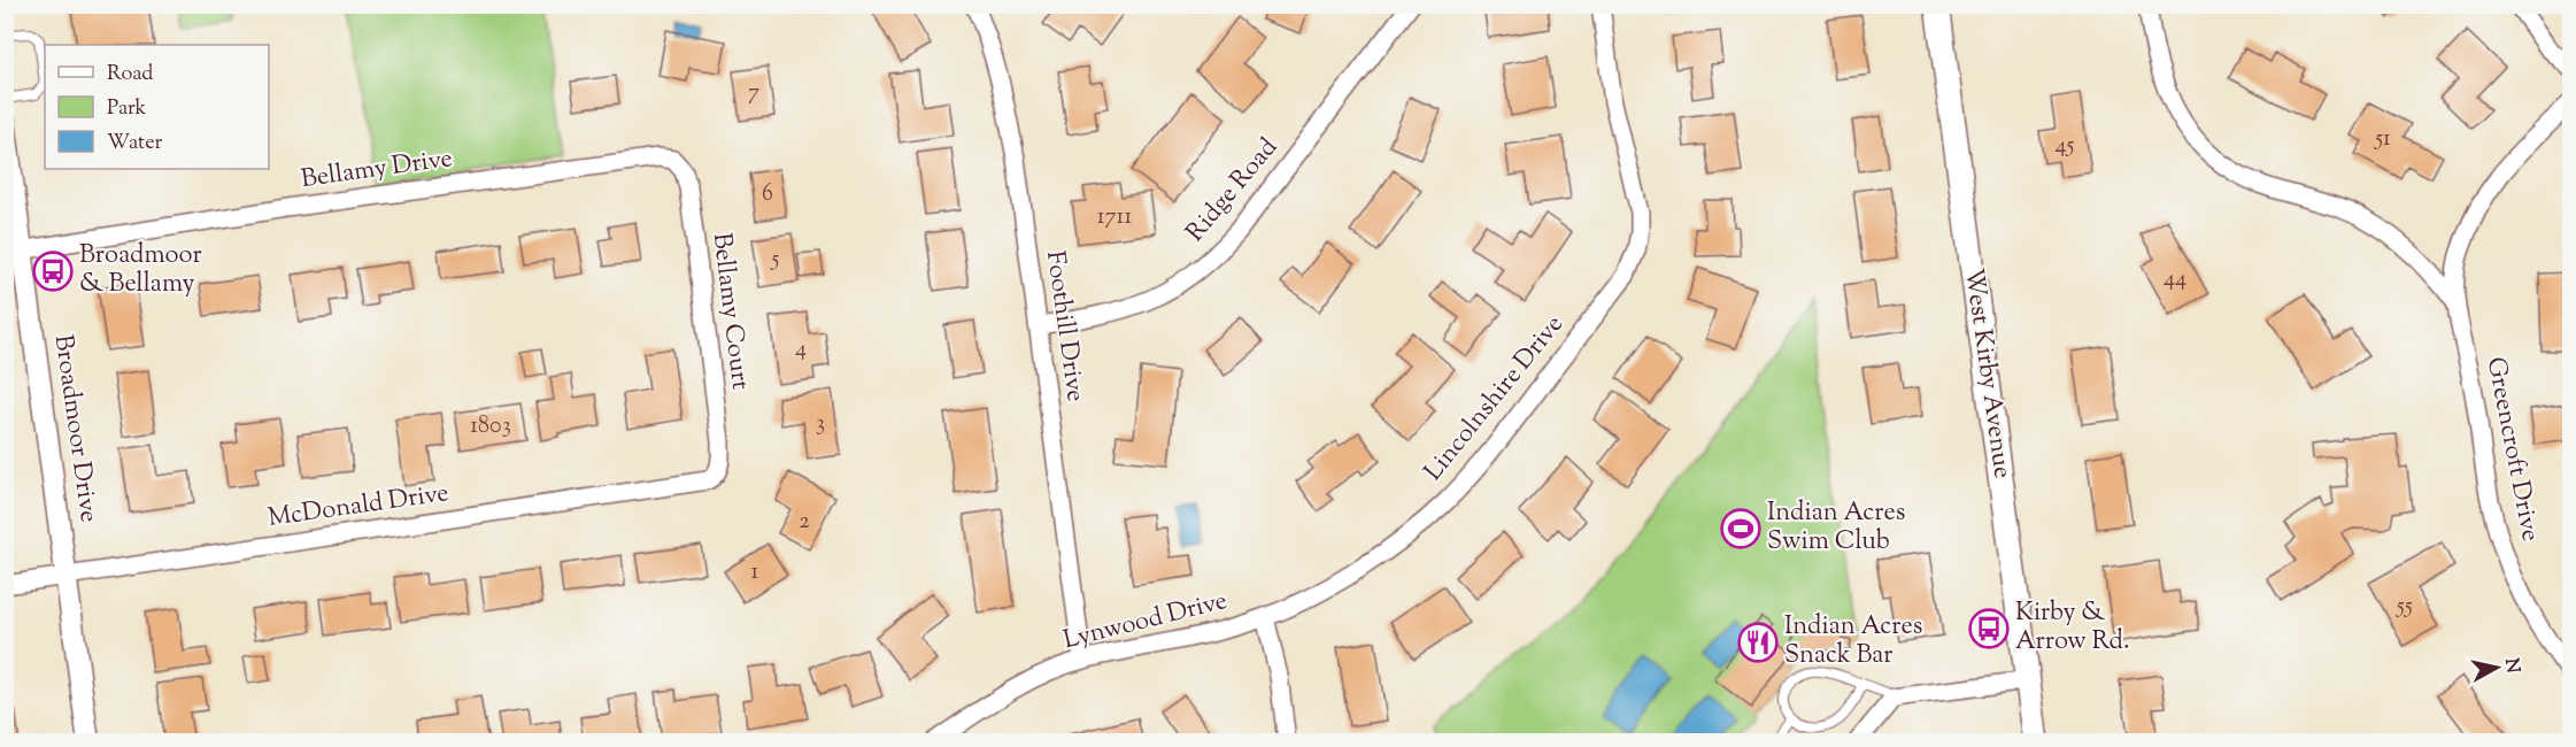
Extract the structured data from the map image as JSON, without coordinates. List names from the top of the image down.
{
  "streets": {
    "main road": ["West Kirby Avenue"],
    "street": [
      "Bellamy Drive",
      "Ridge Road",
      "Bellamy Court",
      "Foothill Drive",
      "Lincolnshire Drive",
      "Broadmoor Drive",
      "Greencroft Drive",
      "McDonald Drive",
      "Lynwood Drive"
    ]
  },
  "crossings": [
    ["Bellamy Drive", "Bellamy Court"],
    ["Bellamy Drive", "Broadmoor Drive"],
    ["Ridge Road", "Foothill Drive"],
    ["Bellamy Court", "McDonald Drive"],
    ["Foothill Drive", "Lynwood Drive"],
    ["Lincolnshire Drive", "Lynwood Drive"],
    ["Broadmoor Drive", "McDonald Drive"]
  ],
  "places": {
    "bus stop": ["Broadmoor & Bellamy", "Kirby & Arrow Rd."],
    "sports": ["Indian Acres Swim Club"],
    "restaurant": ["Indian Acres Snack Bar"]
  },
  "house_numbers": [
    "7",
    "51",
    "45",
    "6",
    "1711",
    "5",
    "44",
    "4",
    "3",
    "1803",
    "2",
    "1",
    "55"
  ],
  "legend": ["Road", "Park", "Water"],
  "north": "right"
}
